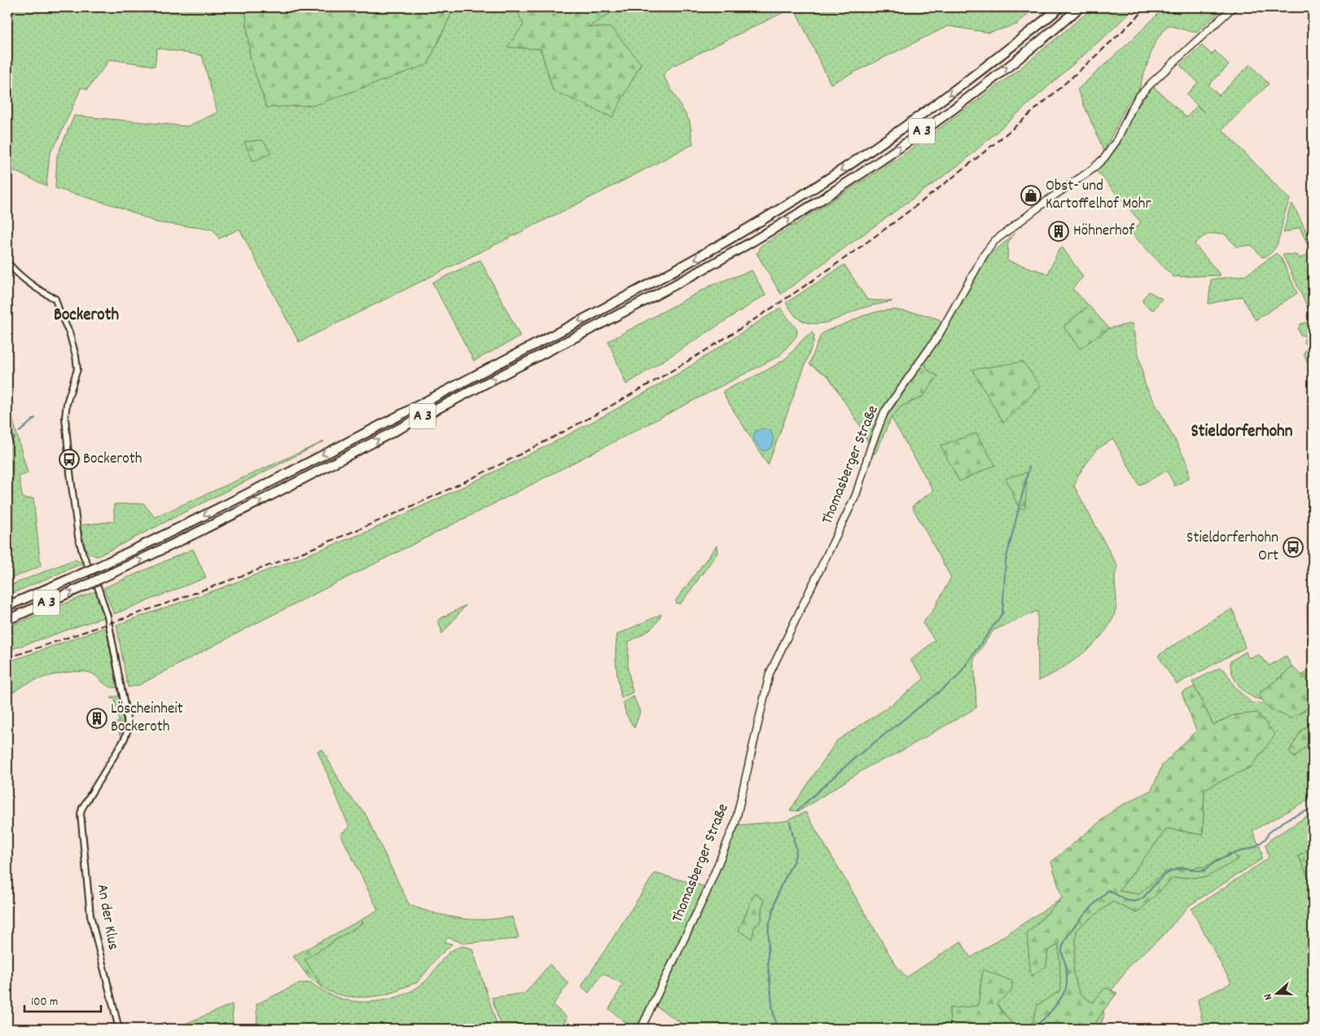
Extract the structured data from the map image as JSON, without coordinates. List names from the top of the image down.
{
  "streets": {
    "highway": ["A 3"],
    "main road": ["Thomasberger Straße"],
    "street": ["An der Klus"]
  },
  "districts": ["Bockeroth", "Stieldorferhohn"],
  "places": {
    "shop": ["Obst- und Kartoffelhof Mohr"],
    "building": ["Höhnerhof", "Löscheinheit Bockeroth"],
    "bus stop": ["Bockeroth", "Stieldorferhohn Ort"]
  },
  "scale_bar": "100 m",
  "north": "left"
}
